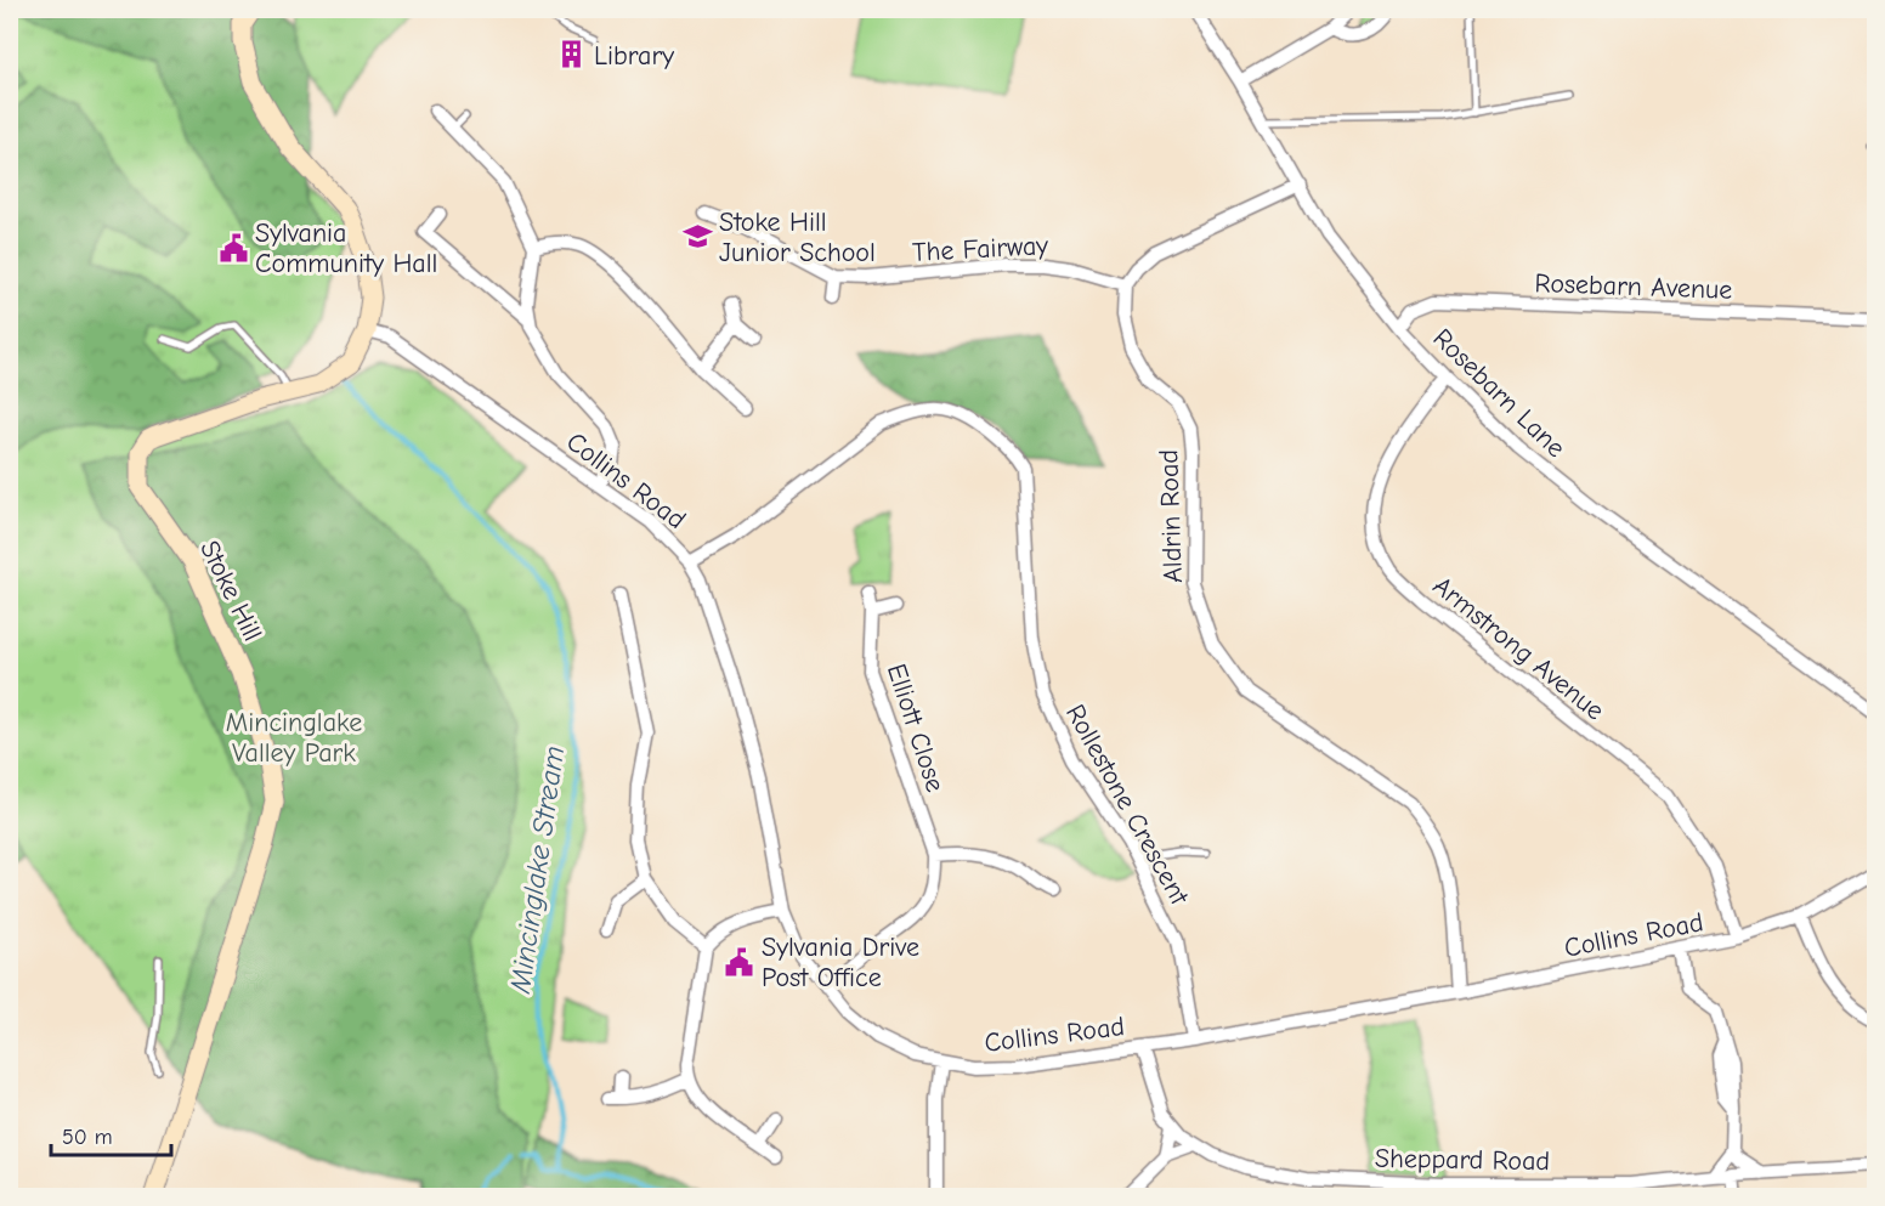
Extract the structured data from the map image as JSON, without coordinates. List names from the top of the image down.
{
  "streets": {
    "street": [
      "The Fairway",
      "Rosebarn Avenue",
      "Rosebarn Lane",
      "Collins Road",
      "Aldrin Road",
      "Stoke Hill",
      "Armstrong Avenue",
      "Elliott Close",
      "Rollestone Crescent",
      "Sheppard Road"
    ]
  },
  "crossings": [
    ["The Fairway", "Aldrin Road"],
    ["Rosebarn Avenue", "Rosebarn Lane"],
    ["Rosebarn Lane", "Armstrong Avenue"],
    ["Collins Road", "Aldrin Road"],
    ["Collins Road", "Stoke Hill"],
    ["Collins Road", "Armstrong Avenue"],
    ["Collins Road", "Elliott Close"],
    ["Collins Road", "Rollestone Crescent"],
    ["Collins Road", "Sheppard Road"]
  ],
  "water": ["Mincinglake Stream"],
  "parks": ["Mincinglake Valley Park"],
  "places": {
    "building": ["Library"],
    "school or university": ["Stoke Hill Junior School"],
    "public building": ["Sylvania Community Hall", "Sylvania Drive Post Office"]
  },
  "scale_bar": "50 m"
}
